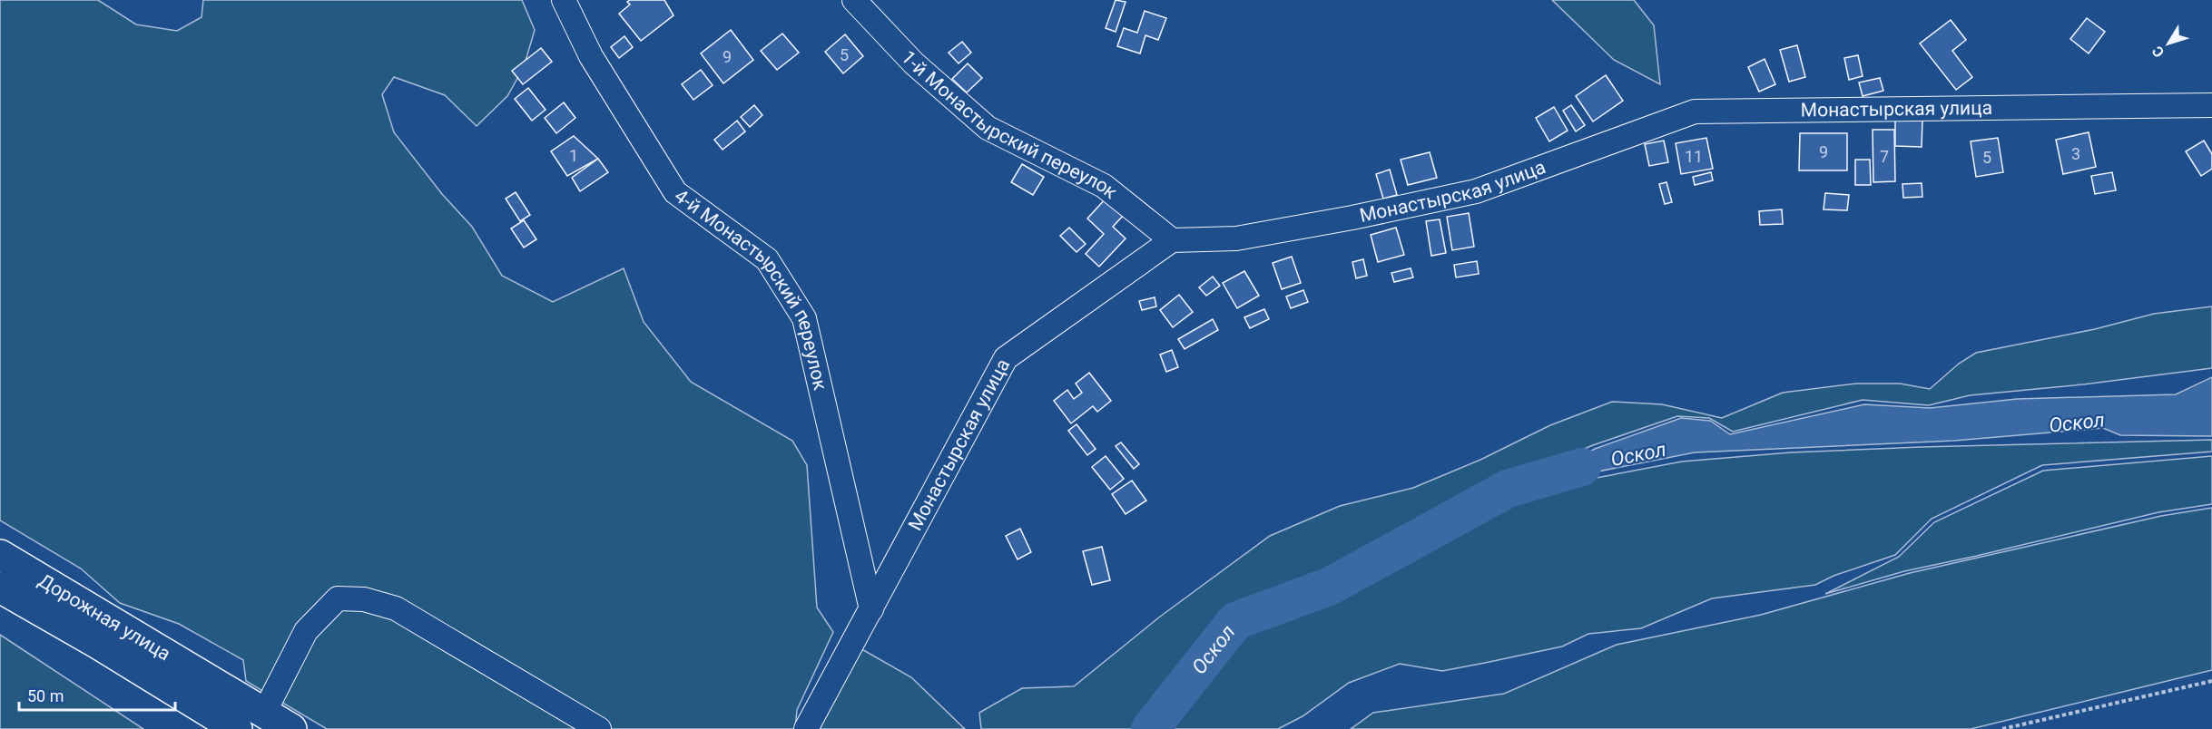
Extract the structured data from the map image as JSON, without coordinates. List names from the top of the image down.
{
  "streets": {
    "main road": ["Дорожная улица"],
    "lane": ["Монастырская улица", "1-й Монастырский переулок", "4-й Монастырский переулок"]
  },
  "crossings": [
    ["Монастырская улица", "1-й Монастырский переулок"],
    ["Монастырская улица", "4-й Монастырский переулок"]
  ],
  "water": ["Оскол"],
  "house_numbers": [
    "5",
    "9",
    "9",
    "3",
    "1",
    "11",
    "7",
    "5"
  ],
  "scale_bar": "50 m",
  "north": "bottom left"
}
